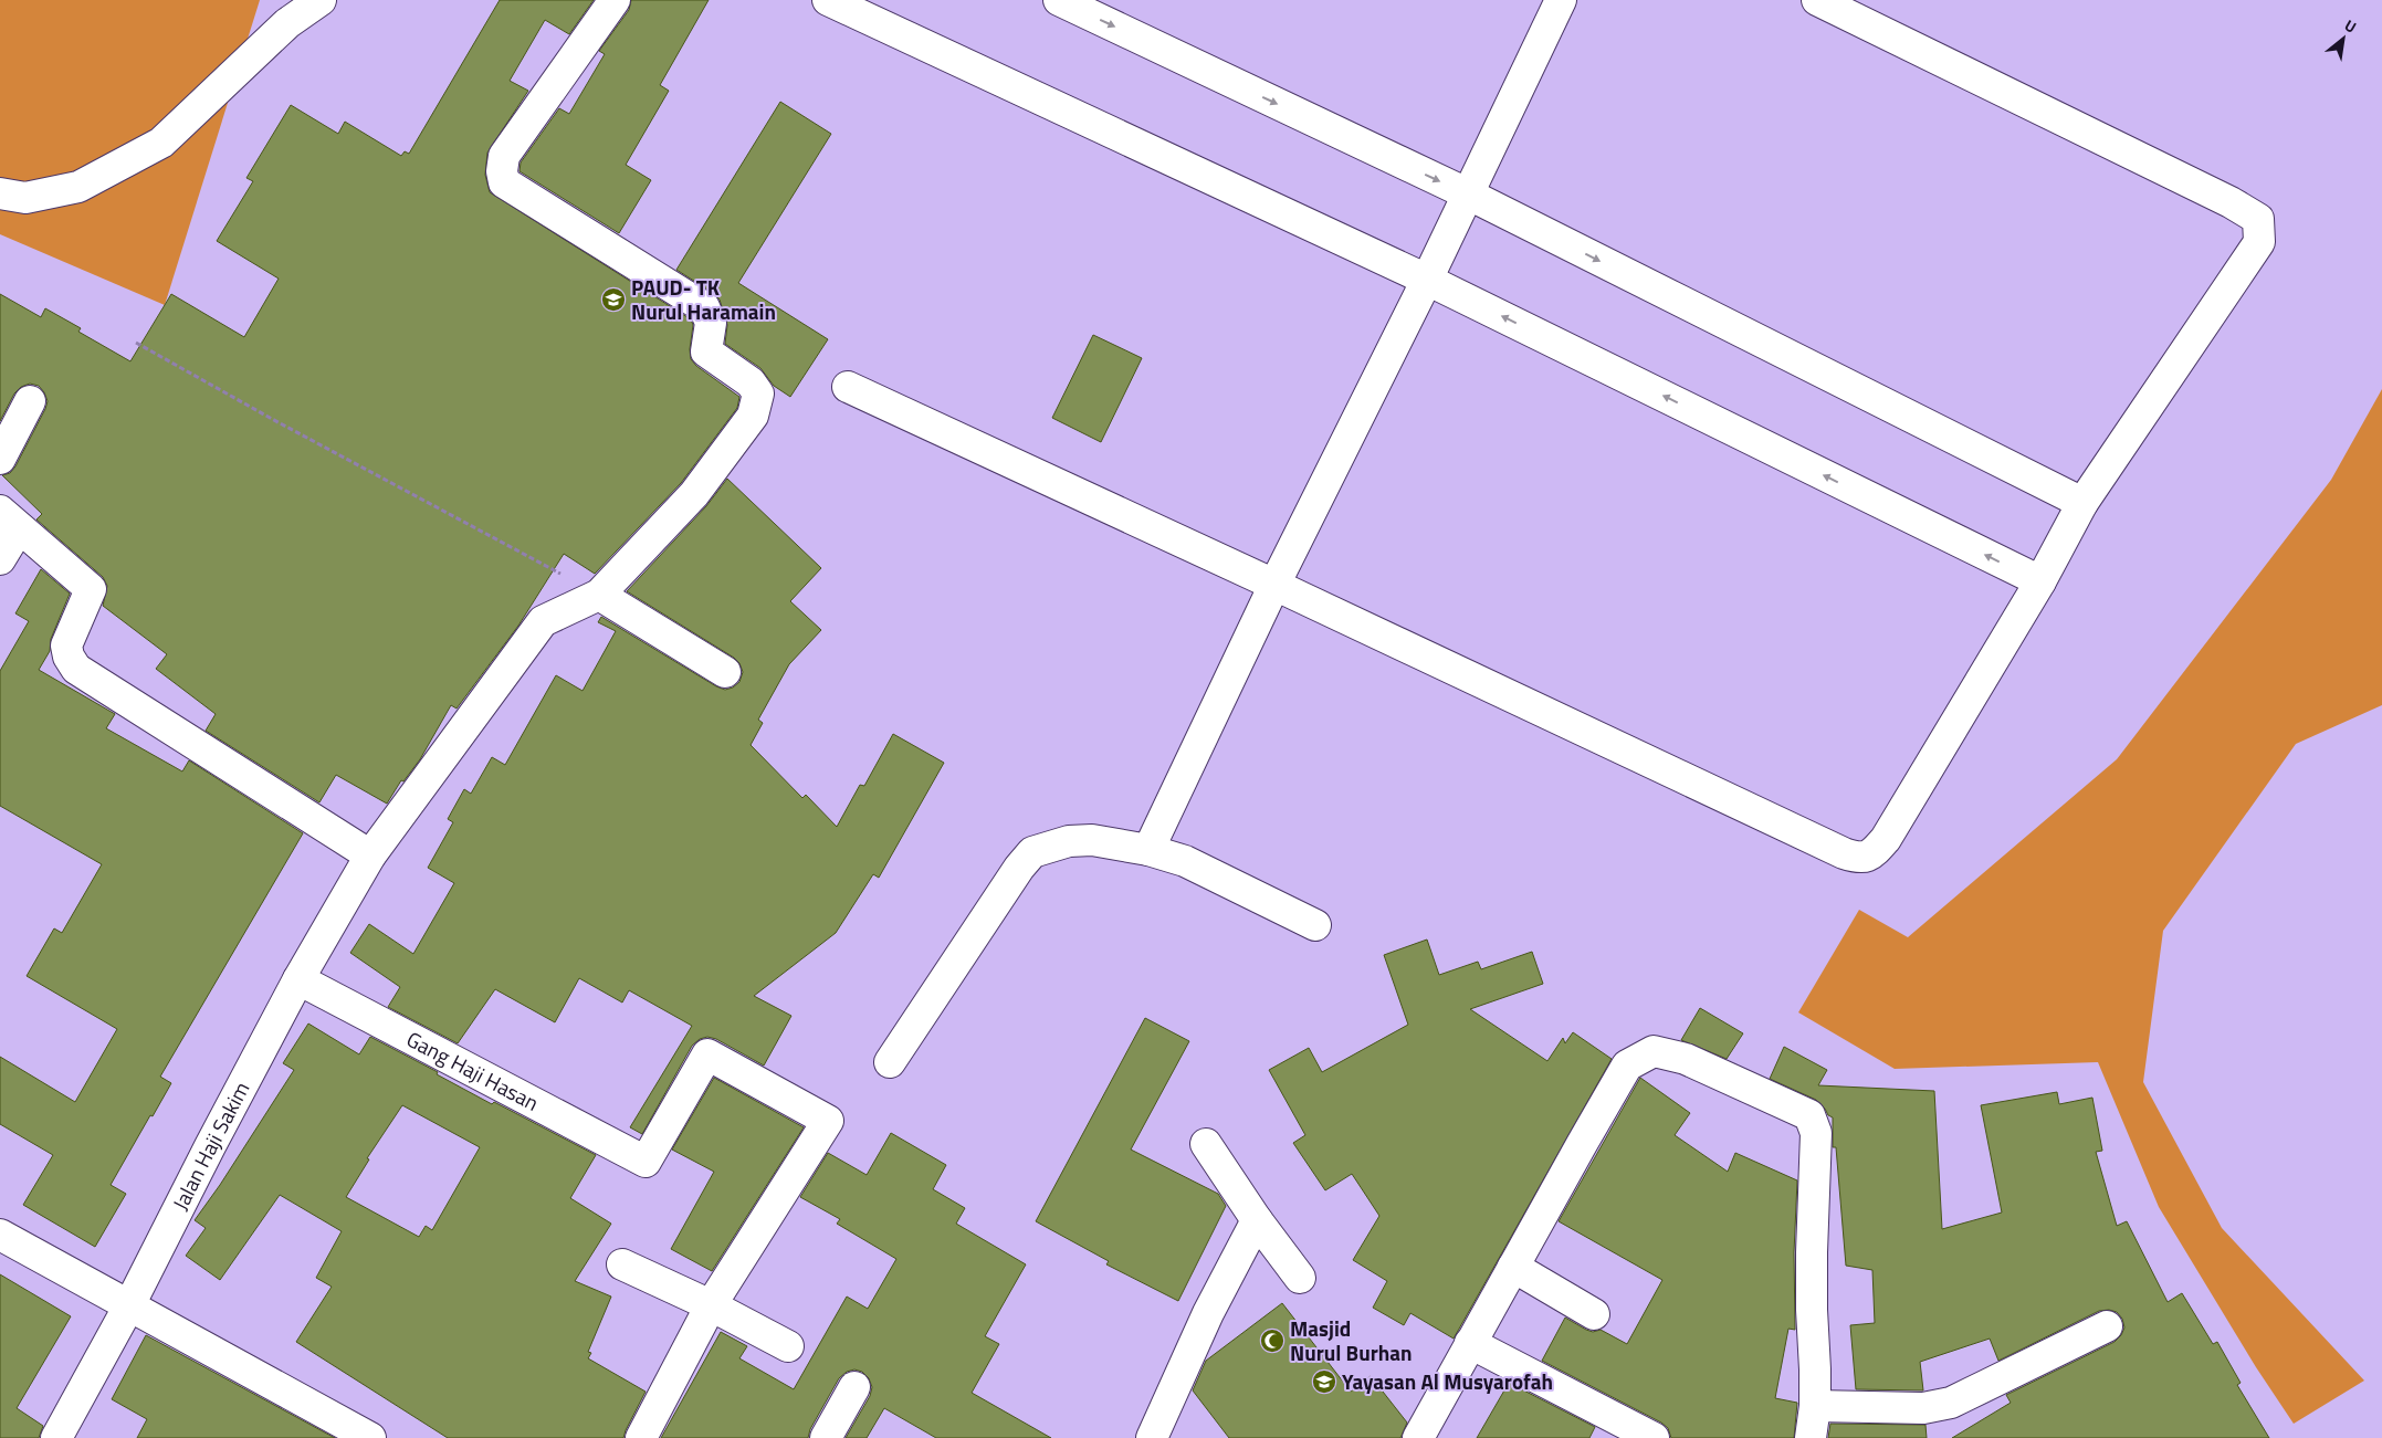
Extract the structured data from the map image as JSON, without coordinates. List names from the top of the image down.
{
  "streets": {
    "street": ["Gang Haji Hasan", "Jalan Haji Sakim"]
  },
  "crossings": [
    ["Gang Haji Hasan", "Jalan Haji Sakim"]
  ],
  "places": {
    "school or university": ["PAUD- TK Nurul Haramain", "Yayasan Al Musyarofah"],
    "mosque": ["Masjid Nurul Burhan"]
  },
  "north": "top right"
}
